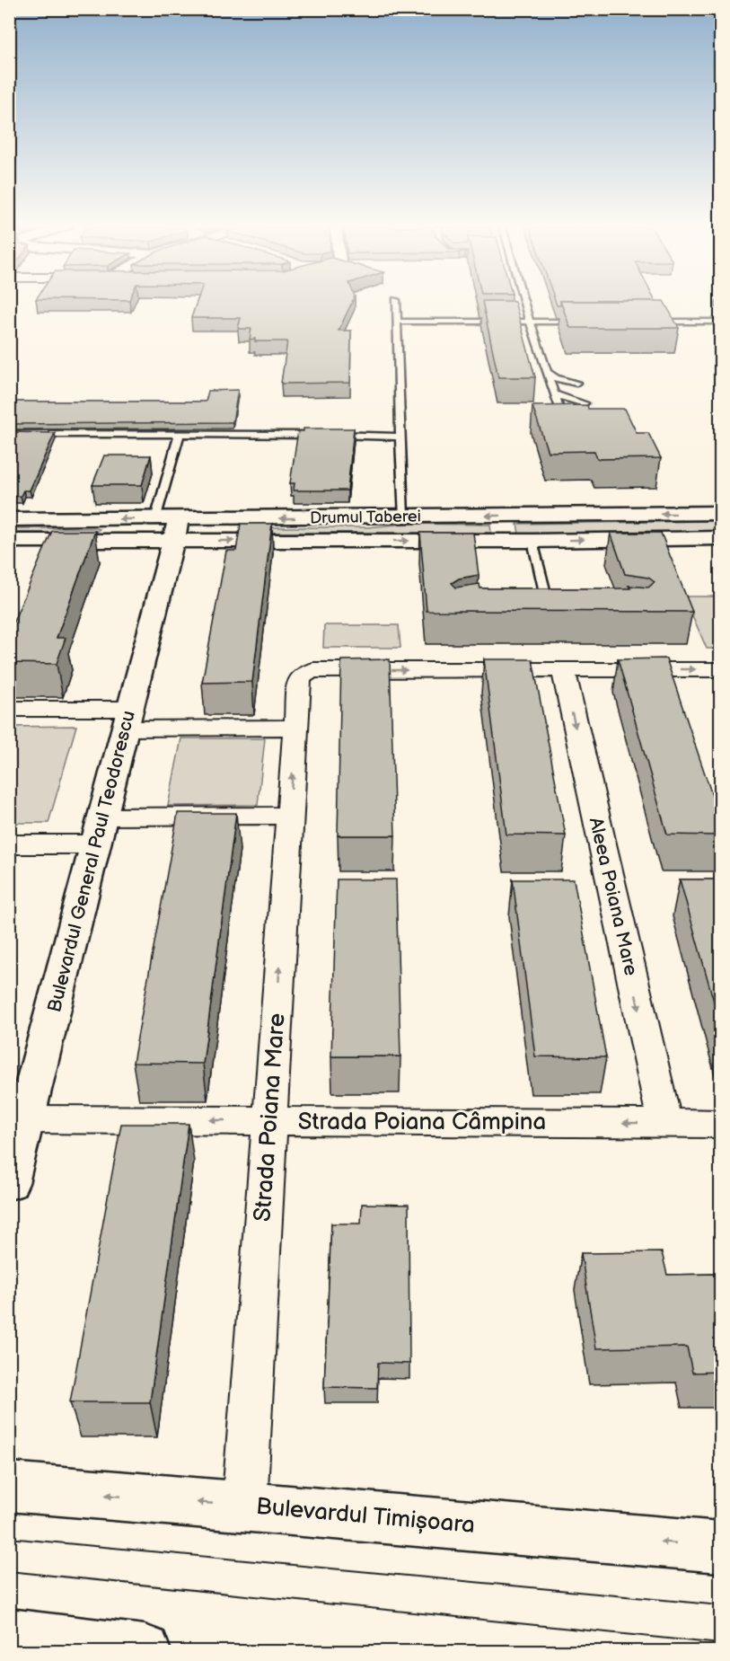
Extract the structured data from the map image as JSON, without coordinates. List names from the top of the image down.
{
  "streets": {
    "main road": ["Drumul Taberei", "Bulevardul General Paul Teodorescu", "Bulevardul Timișoara"],
    "street": ["Aleea Poiana Mare", "Strada Poiana Mare", "Strada Poiana Câmpina"]
  },
  "crossings": [
    ["Drumul Taberei", "Bulevardul General Paul Teodorescu"],
    ["Bulevardul General Paul Teodorescu", "Strada Poiana Câmpina"],
    ["Aleea Poiana Mare", "Strada Poiana Mare"],
    ["Aleea Poiana Mare", "Strada Poiana Câmpina"],
    ["Strada Poiana Mare", "Strada Poiana Câmpina"],
    ["Strada Poiana Mare", "Bulevardul Timișoara"]
  ],
  "one_way": ["Aleea Poiana Mare", "Strada Poiana Câmpina", "Bulevardul Timișoara"]
}
